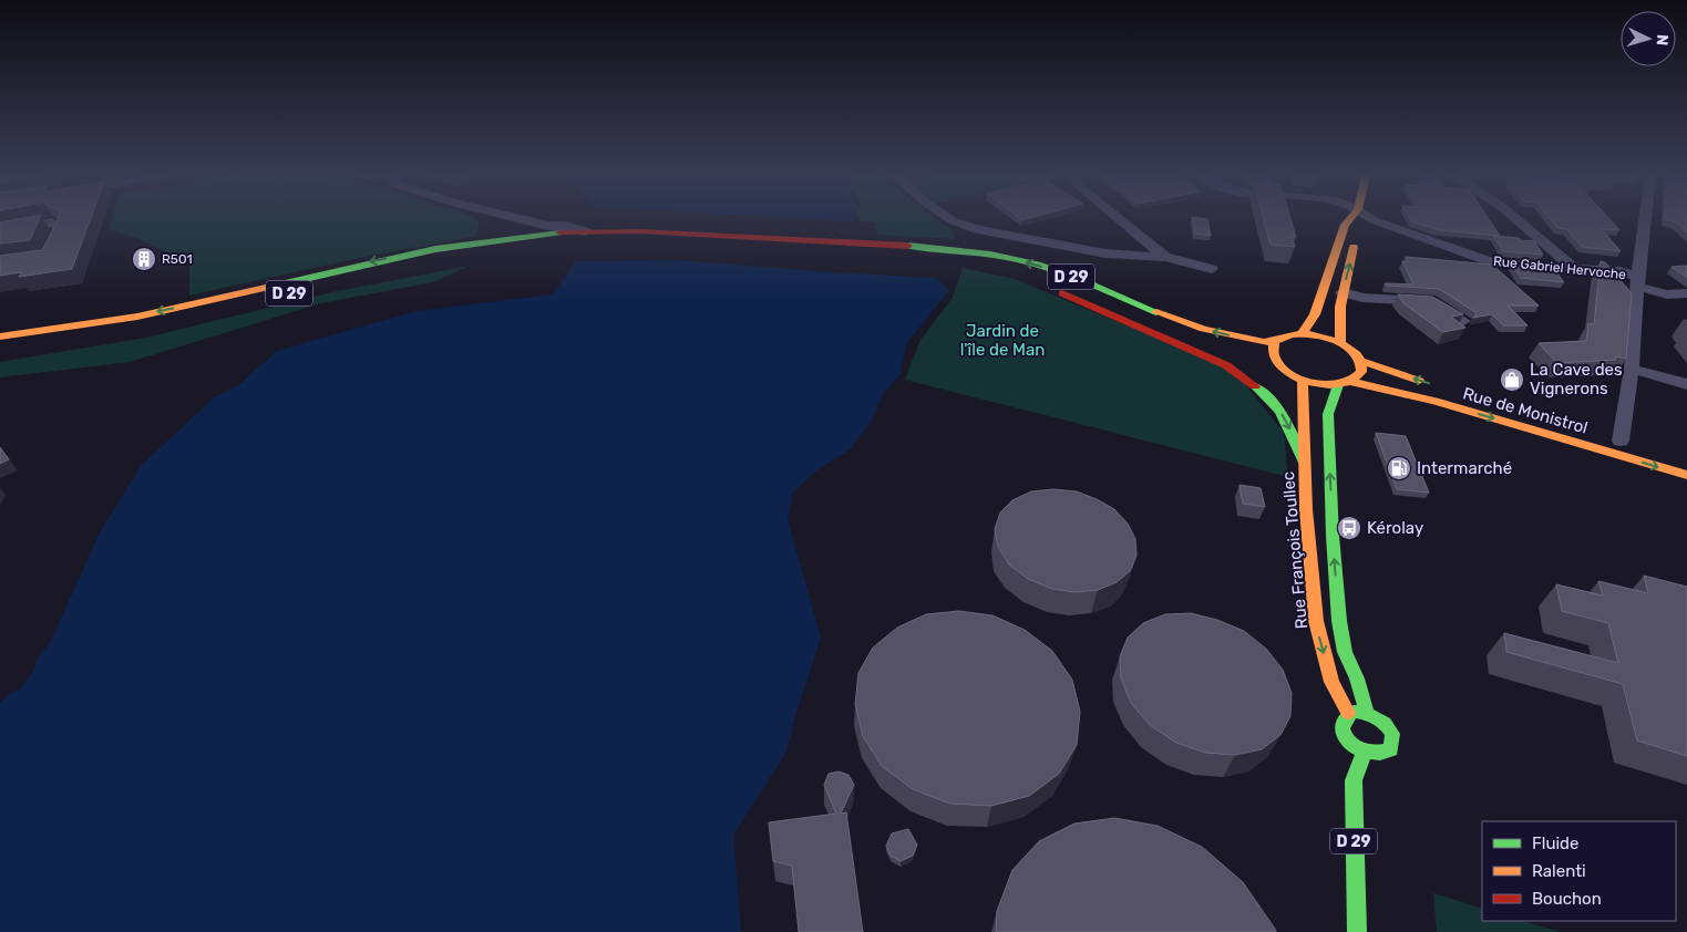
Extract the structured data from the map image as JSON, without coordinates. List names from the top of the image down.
{
  "streets": {
    "main road": ["D 29", "Rue de Monistrol", "Rue François Toullec"],
    "street": ["Rue Gabriel Hervoche"]
  },
  "crossings": [
    ["D 29", "Rue François Toullec"]
  ],
  "one_way": ["Rue de Monistrol"],
  "parks": ["Jardin de l'île de Man"],
  "places": {
    "building": ["R501"],
    "shop": ["La Cave des Vignerons"],
    "fuel station": ["Intermarché"],
    "bus stop": ["Kérolay"]
  },
  "legend": ["Fluide", "Ralenti", "Bouchon"],
  "north": "right"
}
